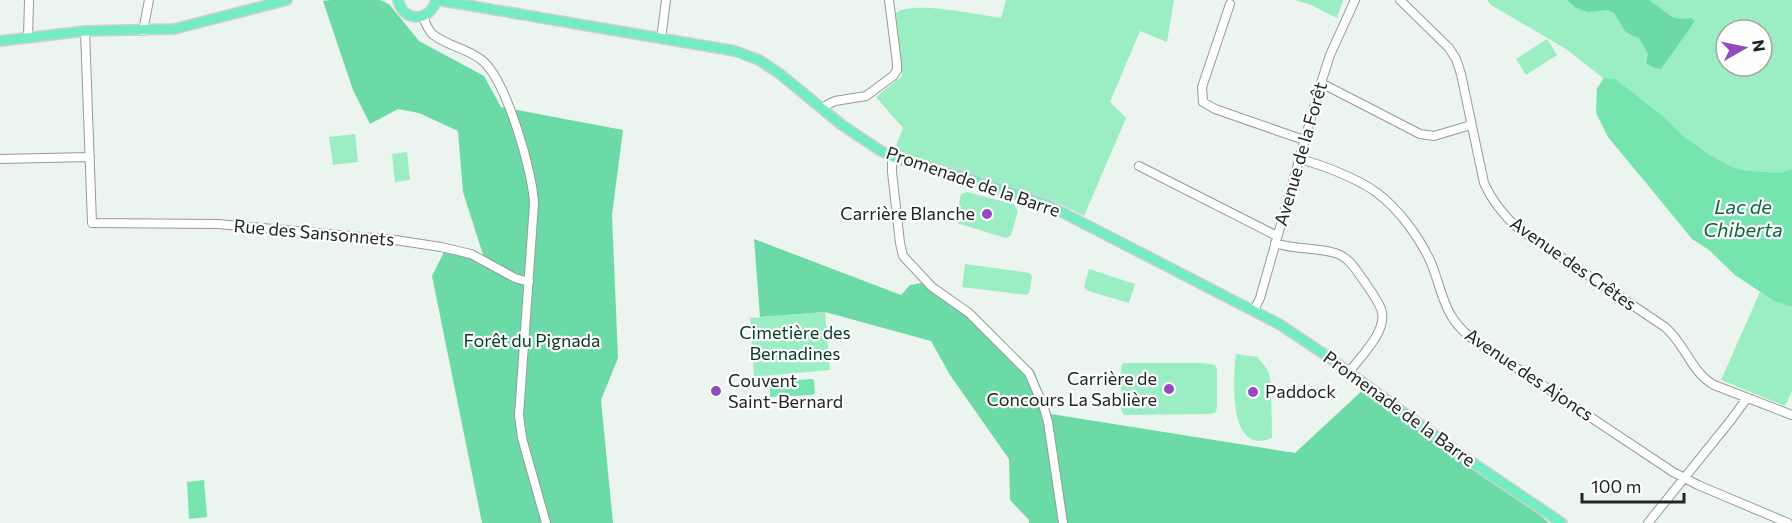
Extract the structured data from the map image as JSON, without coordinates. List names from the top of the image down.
{
  "streets": {
    "main road": ["Promenade de la Barre"],
    "street": [
      "Avenue de la Forêt",
      "Rue des Sansonnets",
      "Avenue des Crêtes",
      "Avenue des Ajoncs"
    ]
  },
  "crossings": [
    ["Avenue de la Forêt", "Promenade de la Barre"],
    ["Avenue de la Forêt", "Avenue des Ajoncs"]
  ],
  "water": ["Lac de Chiberta"],
  "parks": ["Cimetière des Bernadines", "Forêt du Pignada"],
  "places": [
    "Carrière Blanche",
    "Carrière de Concours La Sablière",
    "Couvent Saint-Bernard",
    "Paddock"
  ],
  "scale_bar": "100 m",
  "north": "right"
}
